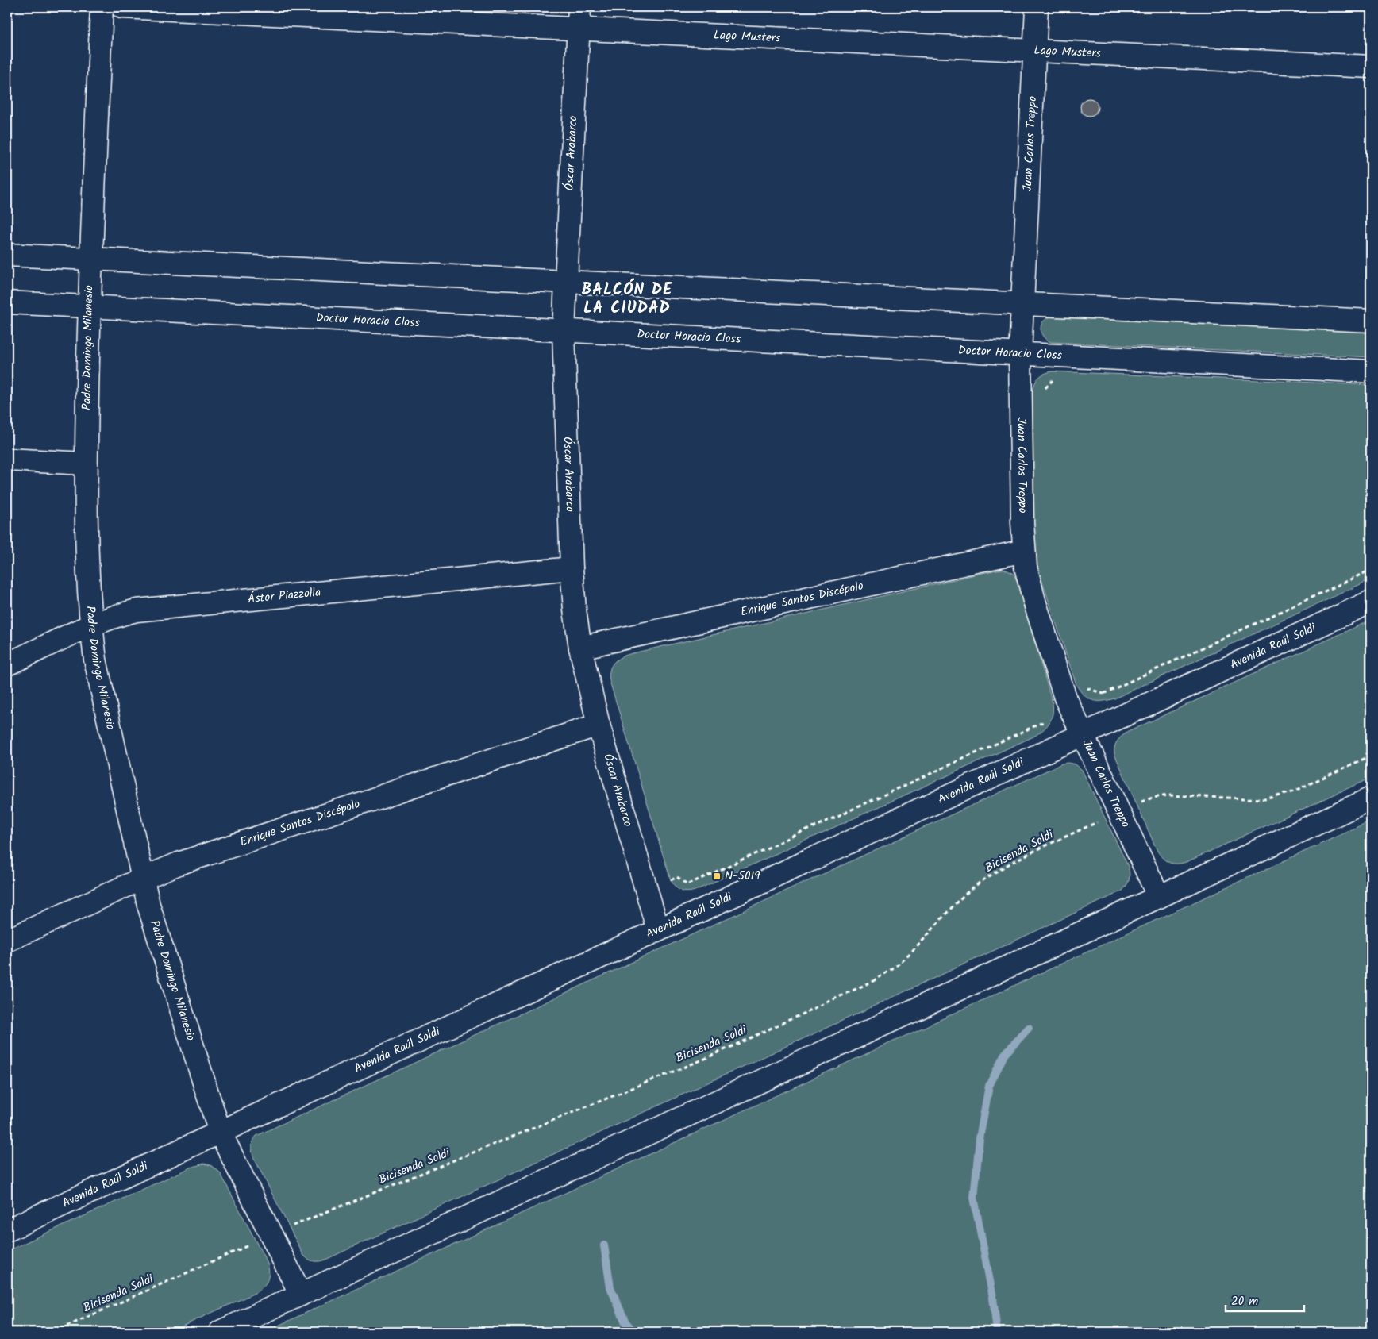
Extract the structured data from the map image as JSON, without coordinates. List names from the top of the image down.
{
  "streets": {
    "street": [
      "Lago Musters",
      "Juan Carlos Treppo",
      "Óscar Arabarco",
      "Doctor Horacio Closs",
      "Padre Domingo Milanesio",
      "Ástor Piazzolla",
      "Enrique Santos Discépolo",
      "Avenida Raúl Soldi"
    ],
    "path": ["Bicisenda Soldi"]
  },
  "crossings": [
    ["Lago Musters", "Juan Carlos Treppo"],
    ["Lago Musters", "Óscar Arabarco"],
    ["Juan Carlos Treppo", "Doctor Horacio Closs"],
    ["Juan Carlos Treppo", "Enrique Santos Discépolo"],
    ["Juan Carlos Treppo", "Avenida Raúl Soldi"],
    ["Óscar Arabarco", "Doctor Horacio Closs"],
    ["Óscar Arabarco", "Ástor Piazzolla"],
    ["Óscar Arabarco", "Enrique Santos Discépolo"],
    ["Óscar Arabarco", "Avenida Raúl Soldi"],
    ["Doctor Horacio Closs", "Padre Domingo Milanesio"],
    ["Padre Domingo Milanesio", "Ástor Piazzolla"],
    ["Padre Domingo Milanesio", "Enrique Santos Discépolo"],
    ["Padre Domingo Milanesio", "Avenida Raúl Soldi"]
  ],
  "districts": ["BALCÓN DE LA CIUDAD"],
  "places": {
    "transit": ["N-5019"]
  },
  "scale_bar": "20 m"
}
